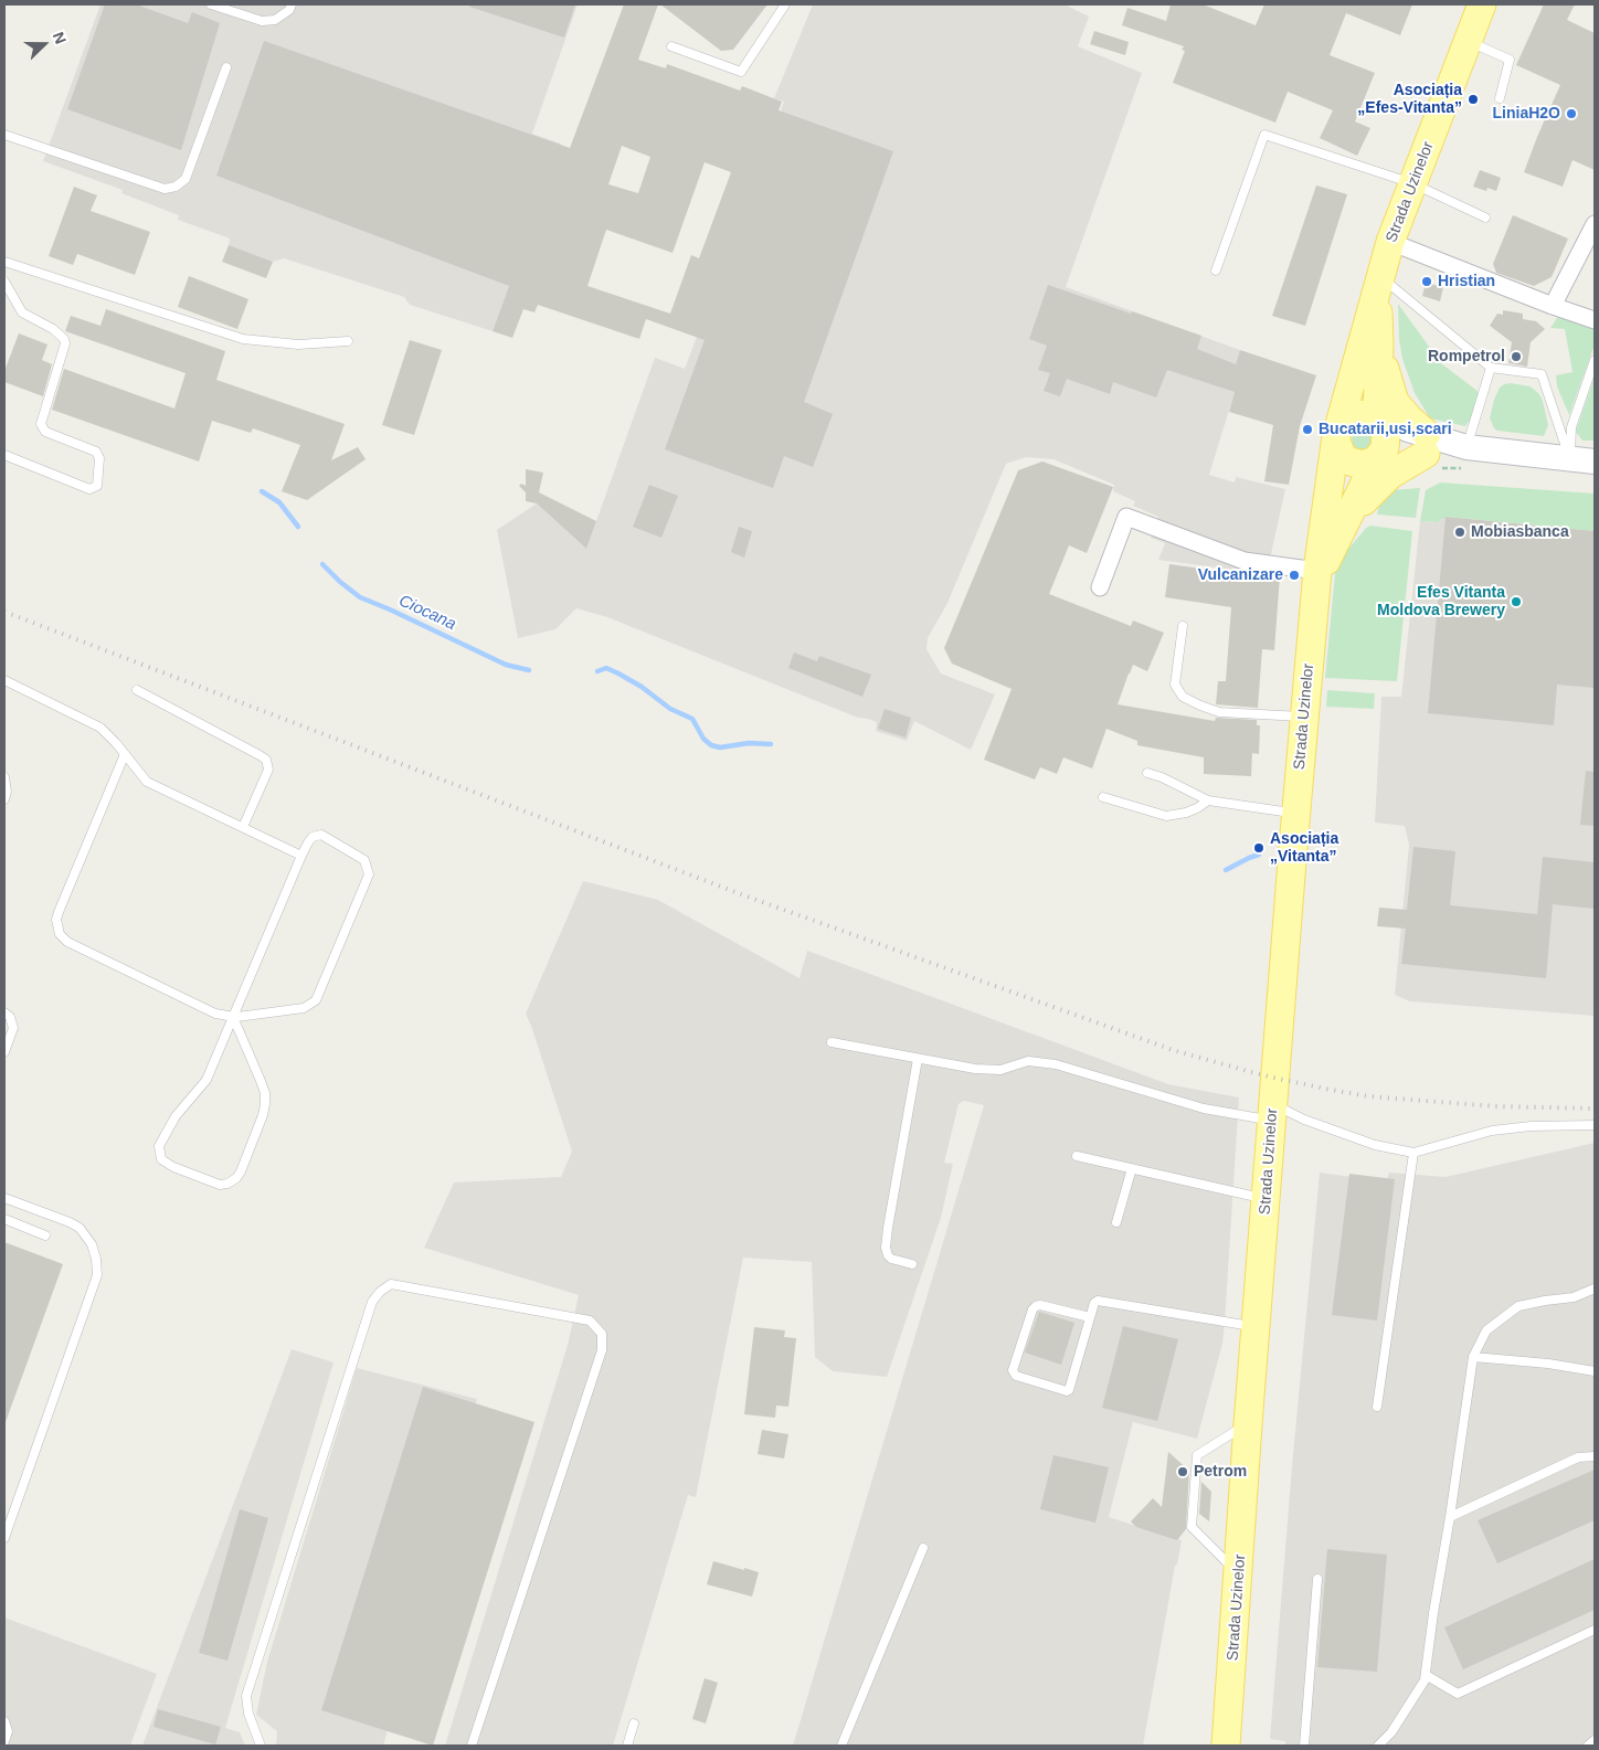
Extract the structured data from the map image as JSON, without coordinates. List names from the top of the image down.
{
  "streets": {
    "main road": ["Strada Uzinelor"]
  },
  "water": ["Ciocana"],
  "places": [
    "Asociația „Efes-Vitanta”",
    "LiniaH2O",
    "Hristian",
    "Rompetrol",
    "Bucatarii,usi,scari",
    "Mobiasbanca",
    "Vulcanizare",
    "Efes Vitanta Moldova Brewery",
    "Asociația „Vitanta”",
    "Petrom"
  ],
  "north": "right"
}
